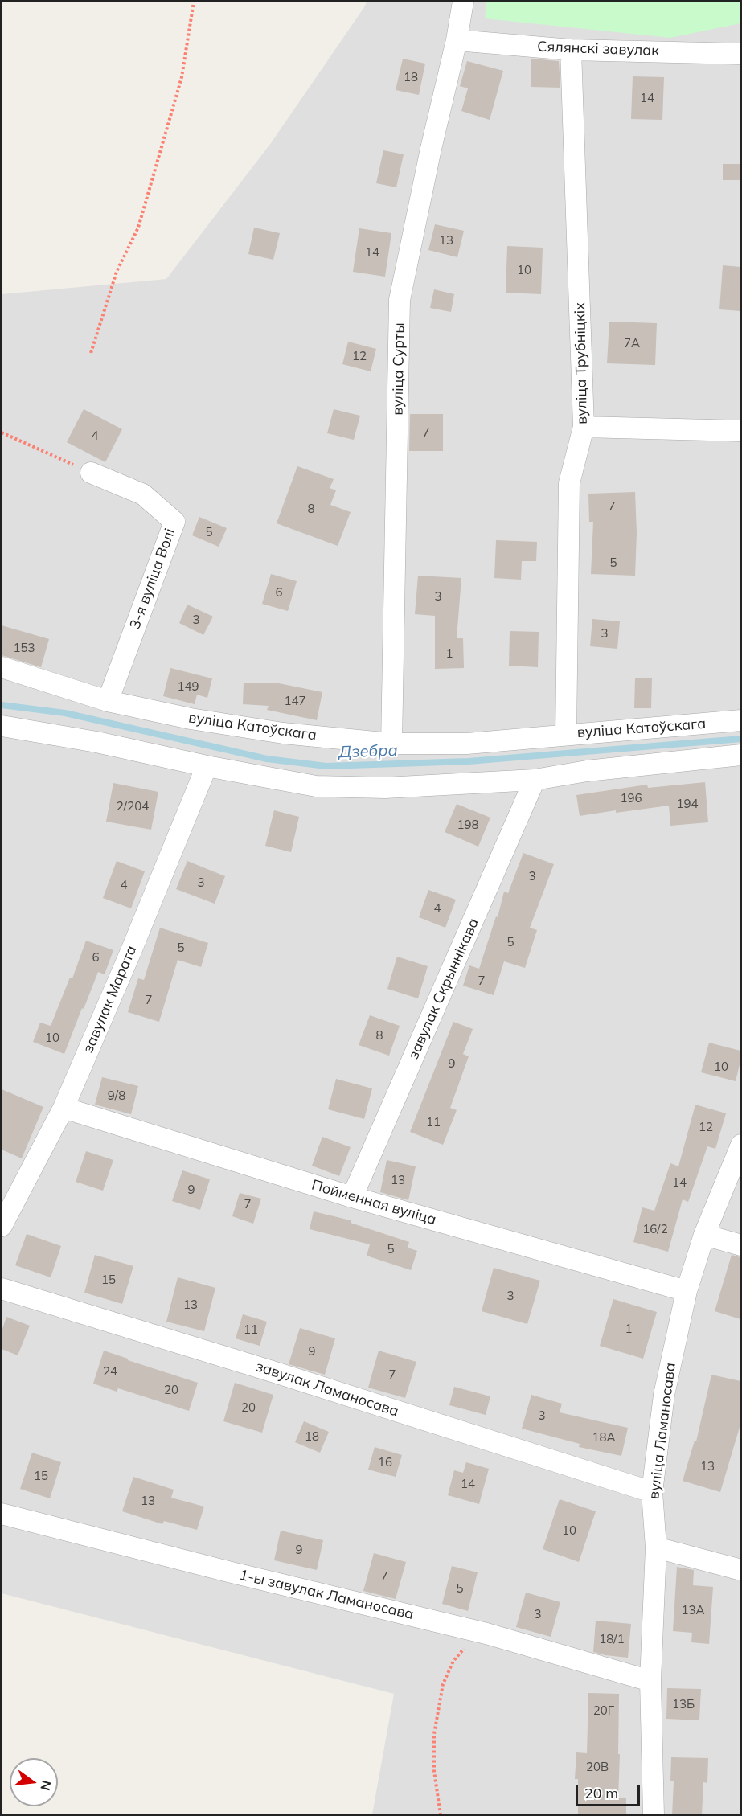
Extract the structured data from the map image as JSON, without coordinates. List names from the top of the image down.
{
  "streets": {
    "street": [
      "Сялянскі завулак",
      "вуліца Трубніцкіх",
      "вуліца Сурты",
      "3-я вуліца Волі",
      "вуліца Катоўскага",
      "завулак Скрыннікава",
      "завулак Марата",
      "Пойменная вуліца",
      "завулак Ламаносава",
      "вуліца Ламаносава",
      "1-ы завулак Ламаносава"
    ]
  },
  "crossings": [
    ["Сялянскі завулак", "вуліца Трубніцкіх"],
    ["Сялянскі завулак", "вуліца Сурты"],
    ["вуліца Трубніцкіх", "вуліца Катоўскага"],
    ["вуліца Сурты", "вуліца Катоўскага"],
    ["3-я вуліца Волі", "вуліца Катоўскага"],
    ["завулак Скрыннікава", "Пойменная вуліца"],
    ["завулак Марата", "Пойменная вуліца"],
    ["Пойменная вуліца", "вуліца Ламаносава"],
    ["завулак Ламаносава", "вуліца Ламаносава"],
    ["вуліца Ламаносава", "1-ы завулак Ламаносава"]
  ],
  "water": ["Дзебра"],
  "house_numbers": [
    "18",
    "14",
    "13",
    "14",
    "10",
    "7А",
    "12",
    "7",
    "4",
    "7",
    "8",
    "5",
    "5",
    "6",
    "3",
    "3",
    "3",
    "153",
    "1",
    "149",
    "147",
    "196",
    "194",
    "2/204",
    "198",
    "3",
    "3",
    "4",
    "4",
    "5",
    "5",
    "6",
    "7",
    "7",
    "8",
    "10",
    "9",
    "10",
    "9/8",
    "11",
    "12",
    "13",
    "14",
    "9",
    "7",
    "16/2",
    "5",
    "15",
    "3",
    "13",
    "1",
    "11",
    "9",
    "24",
    "7",
    "20",
    "20",
    "3",
    "18",
    "18А",
    "16",
    "13",
    "15",
    "14",
    "13",
    "10",
    "9",
    "7",
    "5",
    "13А",
    "3",
    "18/1",
    "13Б",
    "20Г",
    "20В"
  ],
  "scale_bar": "20 m",
  "north": "right"
}
